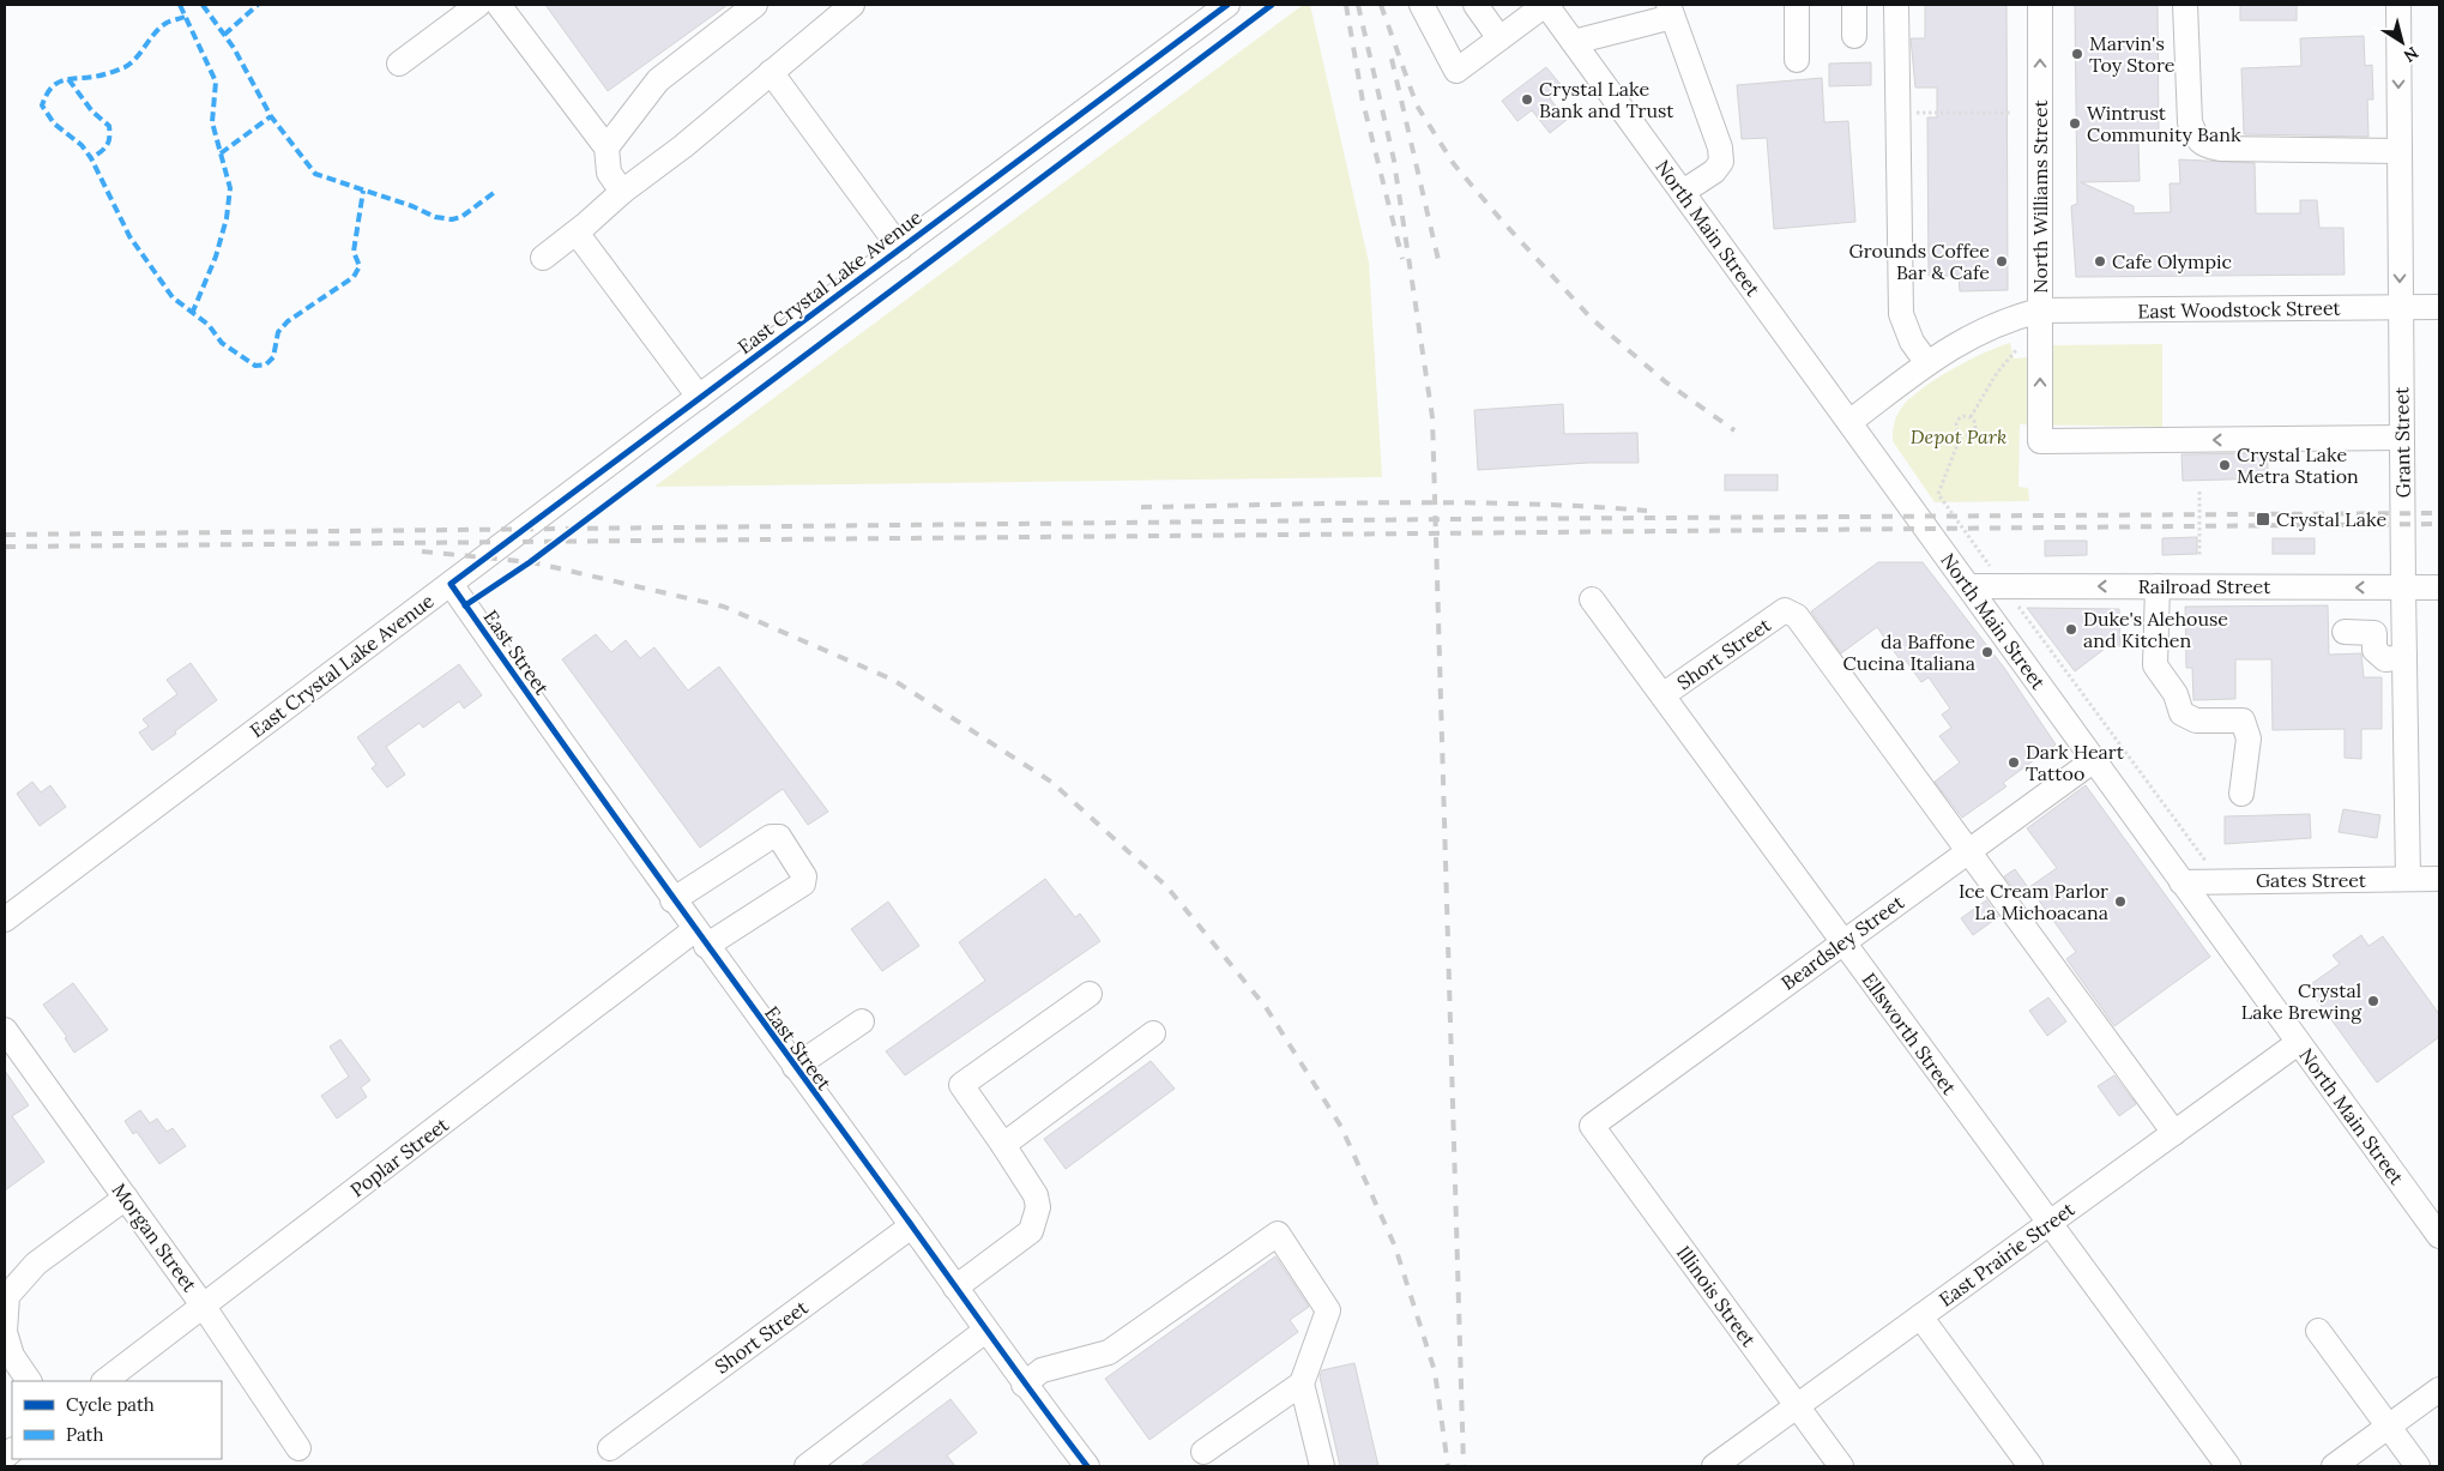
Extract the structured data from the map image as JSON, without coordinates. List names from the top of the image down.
{
  "streets": {
    "street": [
      "North Williams Street",
      "North Main Street",
      "East Crystal Lake Avenue",
      "East Woodstock Street",
      "Grant Street",
      "Railroad Street",
      "East Street",
      "Short Street",
      "Gates Street",
      "Beardsley Street",
      "Ellsworth Street",
      "Poplar Street",
      "Morgan Street",
      "East Prairie Street",
      "Illinois Street"
    ]
  },
  "crossings": [
    ["North Williams Street", "North Main Street"],
    ["North Williams Street", "East Woodstock Street"],
    ["North Main Street", "Railroad Street"],
    ["North Main Street", "Gates Street"],
    ["North Main Street", "Beardsley Street"],
    ["North Main Street", "East Prairie Street"],
    ["East Crystal Lake Avenue", "East Street"],
    ["East Woodstock Street", "Grant Street"],
    ["Grant Street", "Railroad Street"],
    ["Grant Street", "Gates Street"],
    ["East Street", "Short Street"],
    ["East Street", "Poplar Street"],
    ["Short Street", "Beardsley Street"],
    ["Short Street", "Ellsworth Street"],
    ["Beardsley Street", "Ellsworth Street"],
    ["Beardsley Street", "Illinois Street"],
    ["Ellsworth Street", "East Prairie Street"],
    ["Poplar Street", "Morgan Street"],
    ["East Prairie Street", "Illinois Street"]
  ],
  "one_way": ["Railroad Street"],
  "parks": ["Depot Park"],
  "places": {
    "other": [
      "Marvin's Toy Store",
      "Crystal Lake Bank and Trust",
      "Wintrust Community Bank",
      "Grounds Coffee Bar & Cafe",
      "Cafe Olympic",
      "Crystal Lake Metra Station",
      "Duke's Alehouse and Kitchen",
      "da Baffone Cucina Italiana",
      "Dark Heart Tattoo",
      "Ice Cream Parlor La Michoacana",
      "Crystal Lake Brewing"
    ],
    "transit": ["Crystal Lake"]
  },
  "legend": ["Cycle path", "Path"],
  "north": "bottom right"
}
